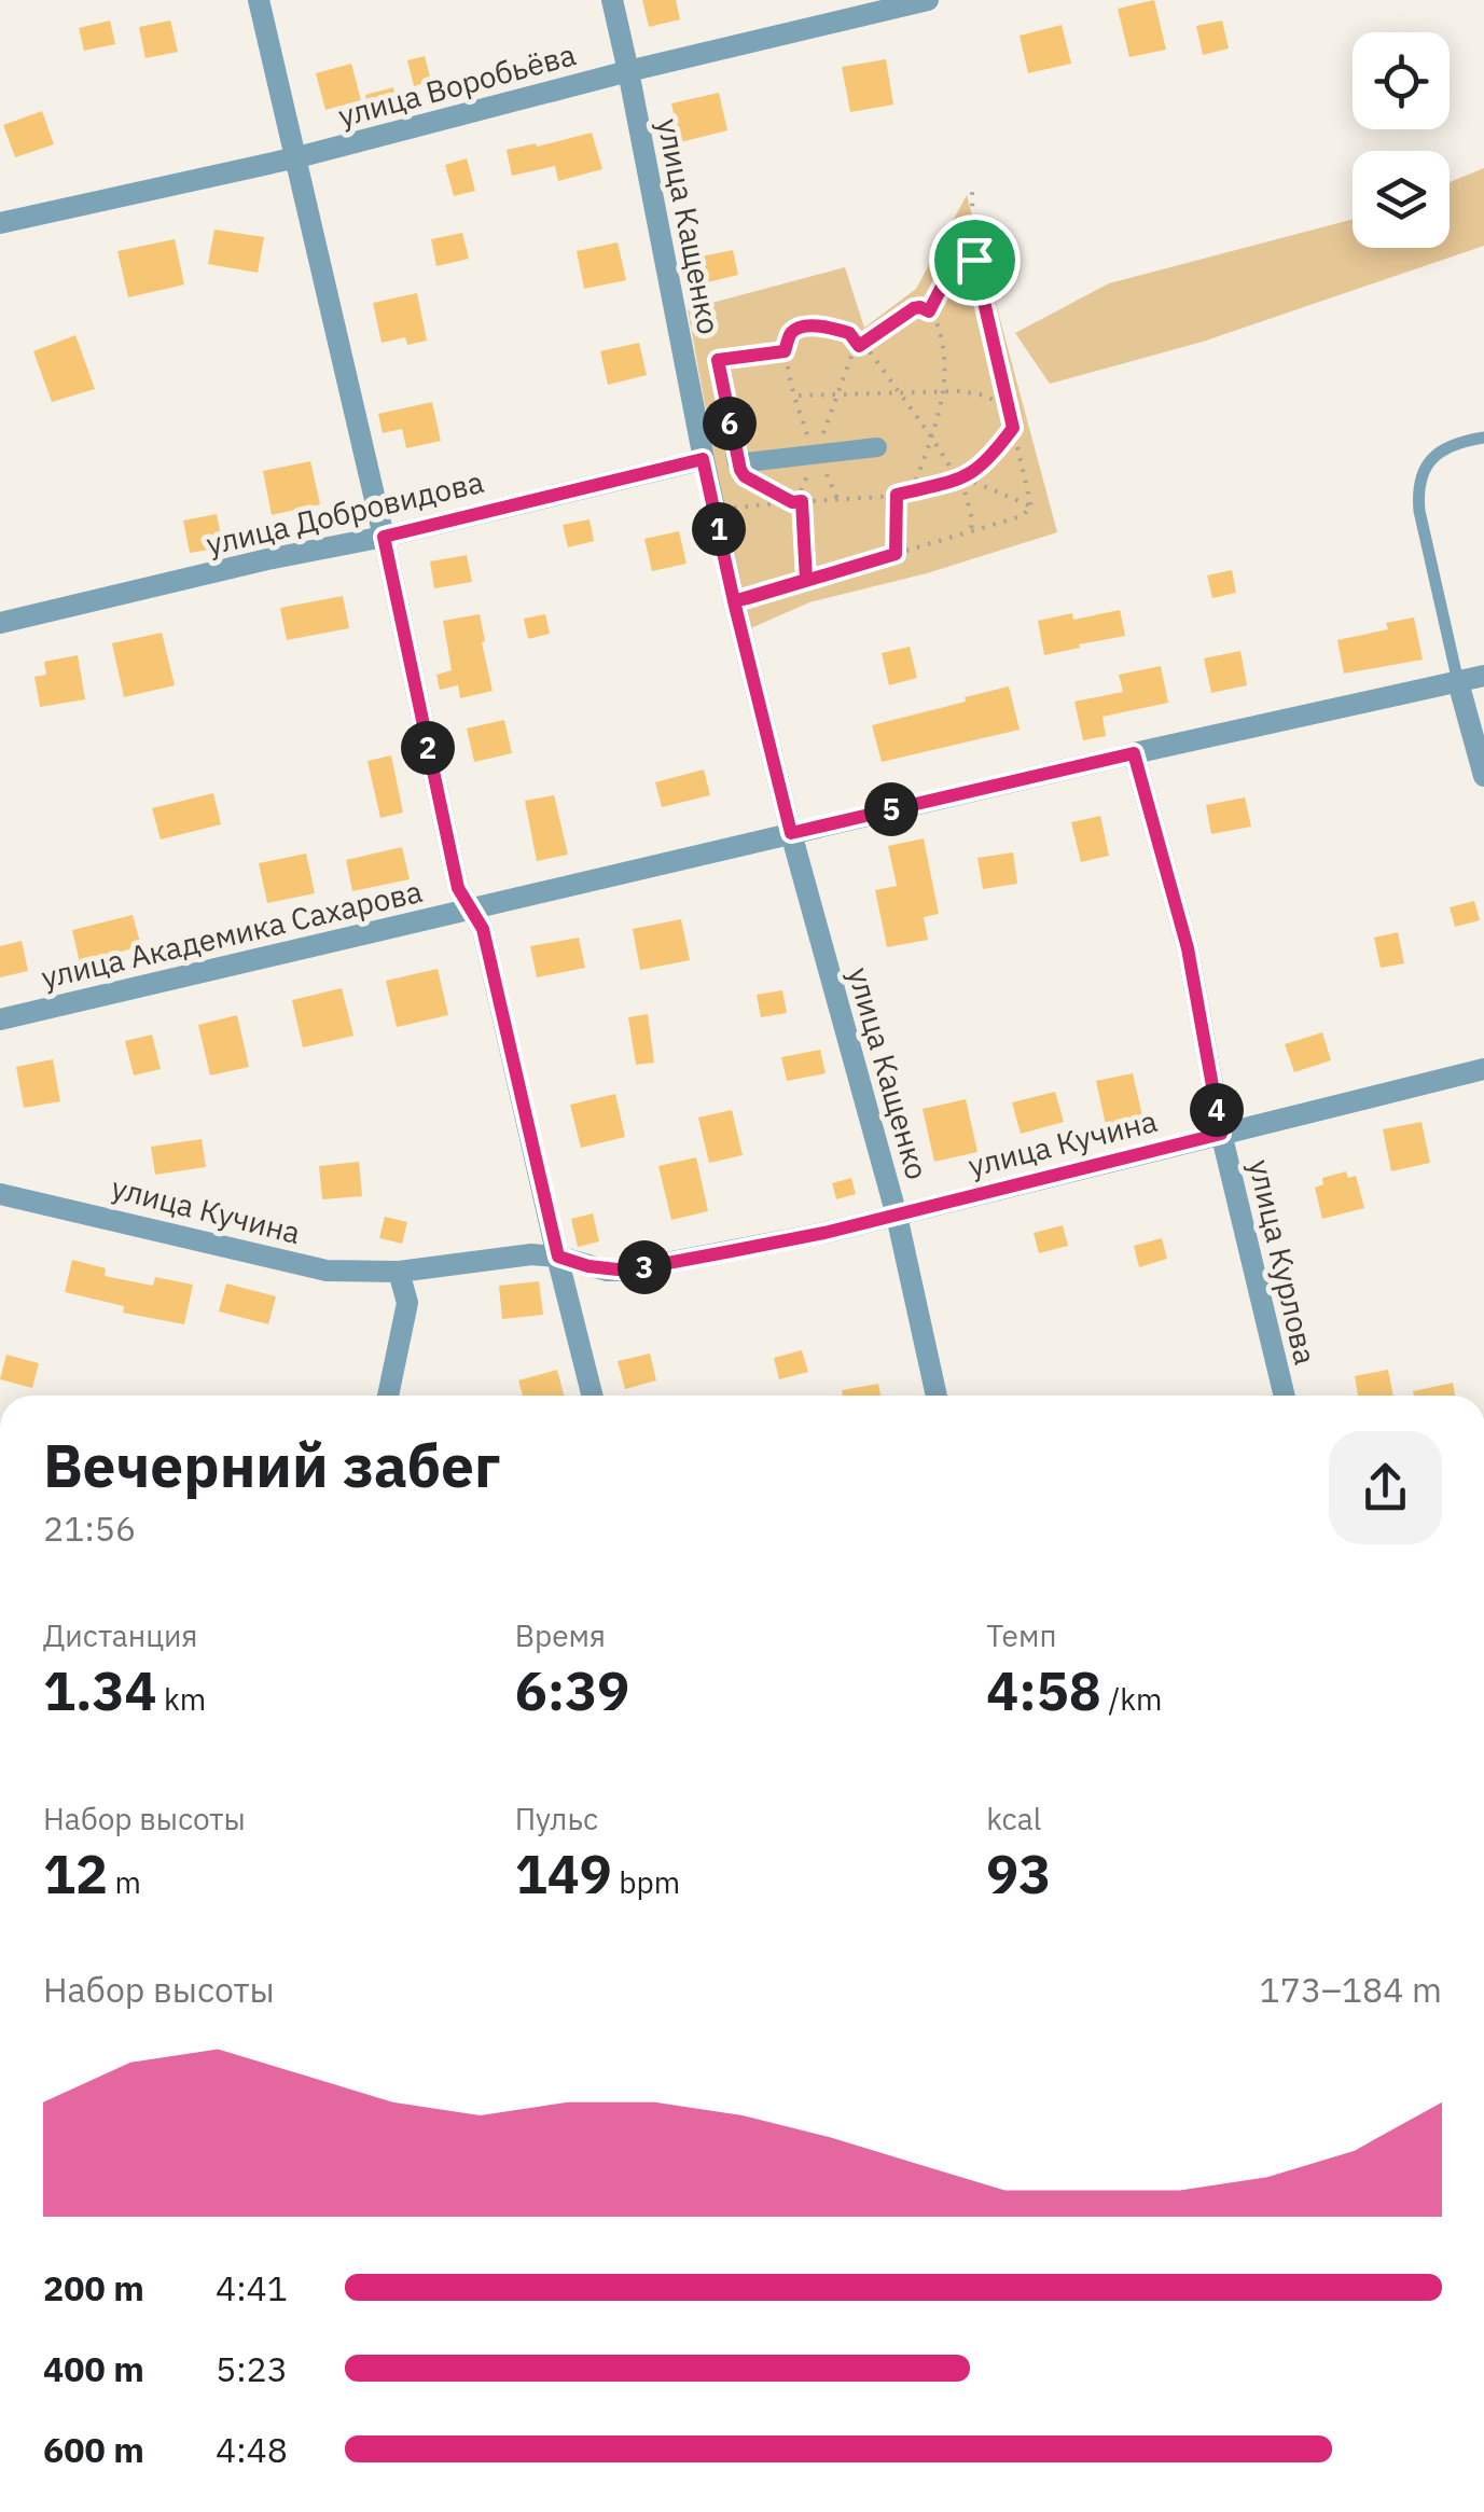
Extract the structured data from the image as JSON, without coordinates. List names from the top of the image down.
{
  "streets": {
    "street": [
      "улица Воробьёва",
      "улица Кащенко",
      "улица Добровидова",
      "улица Академика Сахарова",
      "улица Кучина",
      "улица Курлова"
    ]
  },
  "crossings": [
    ["улица Воробьёва", "улица Кащенко"],
    ["улица Кащенко", "улица Добровидова"],
    ["улица Кащенко", "улица Академика Сахарова"],
    ["улица Кащенко", "улица Кучина"],
    ["улица Академика Сахарова", "улица Курлова"],
    ["улица Кучина", "улица Курлова"]
  ],
  "page": {
    "pins": [
      "6",
      "1",
      "2",
      "5",
      "4",
      "3"
    ],
    "heading": ["Вечерний забег", "21:56"],
    "stats": [
      ["Дистанция", "1.34 km"],
      ["Время", "6:39"],
      ["Темп", "4:58 /km"],
      ["Набор высоты", "12 m"],
      ["Пульс", "149 bpm"],
      ["kcal", "93"]
    ],
    "chart": ["Набор высоты", "173–184 m"],
    "list": [
      {
        "name": "200 m",
        "note": "4:41"
      },
      {
        "name": "400 m",
        "note": "5:23"
      },
      {
        "name": "600 m",
        "note": "4:48"
      }
    ]
  }
}
